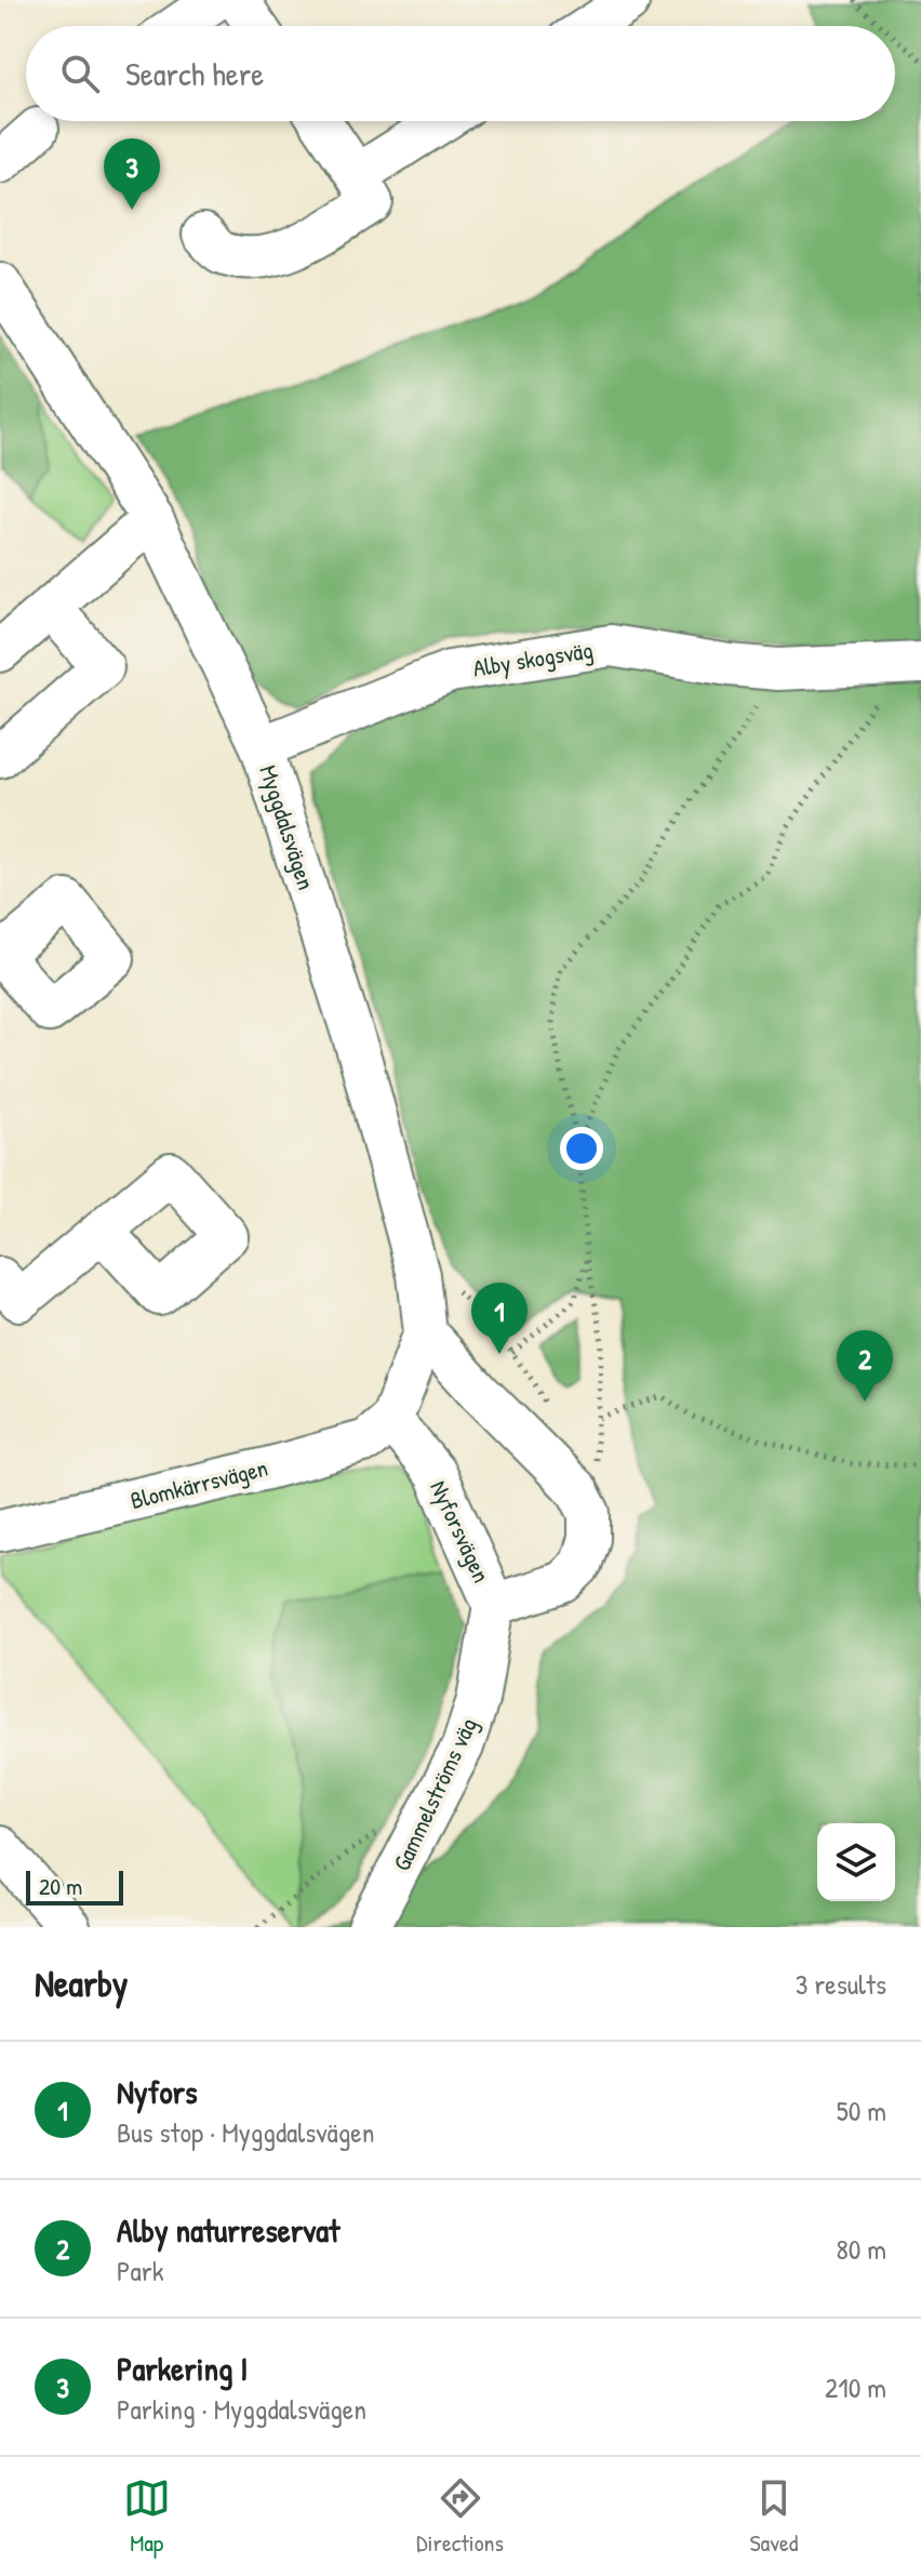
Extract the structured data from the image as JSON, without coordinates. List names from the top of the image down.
{
  "streets": {
    "street": [
      "Alby skogsväg",
      "Myggdalsvägen",
      "Blomkärrsvägen",
      "Nyforsvägen",
      "Gammelströms väg"
    ]
  },
  "crossings": [
    ["Alby skogsväg", "Myggdalsvägen"],
    ["Myggdalsvägen", "Blomkärrsvägen"],
    ["Myggdalsvägen", "Nyforsvägen"],
    ["Blomkärrsvägen", "Nyforsvägen"],
    ["Nyforsvägen", "Gammelströms väg"]
  ],
  "scale_bar": "20 m",
  "page": {
    "search": "Search here",
    "pins": ["3", "1", "2"],
    "scale": "20 m",
    "heading": ["Nearby", "3 results"],
    "list": [
      {
        "mark": "1",
        "name": "Nyfors",
        "note": "Bus stop · Myggdalsvägen",
        "value": "50 m"
      },
      {
        "mark": "2",
        "name": "Alby naturreservat",
        "note": "Park",
        "value": "80 m"
      },
      {
        "mark": "3",
        "name": "Parkering I",
        "note": "Parking · Myggdalsvägen",
        "value": "210 m"
      }
    ],
    "nav": ["Map", "Directions", "Saved"]
  }
}
